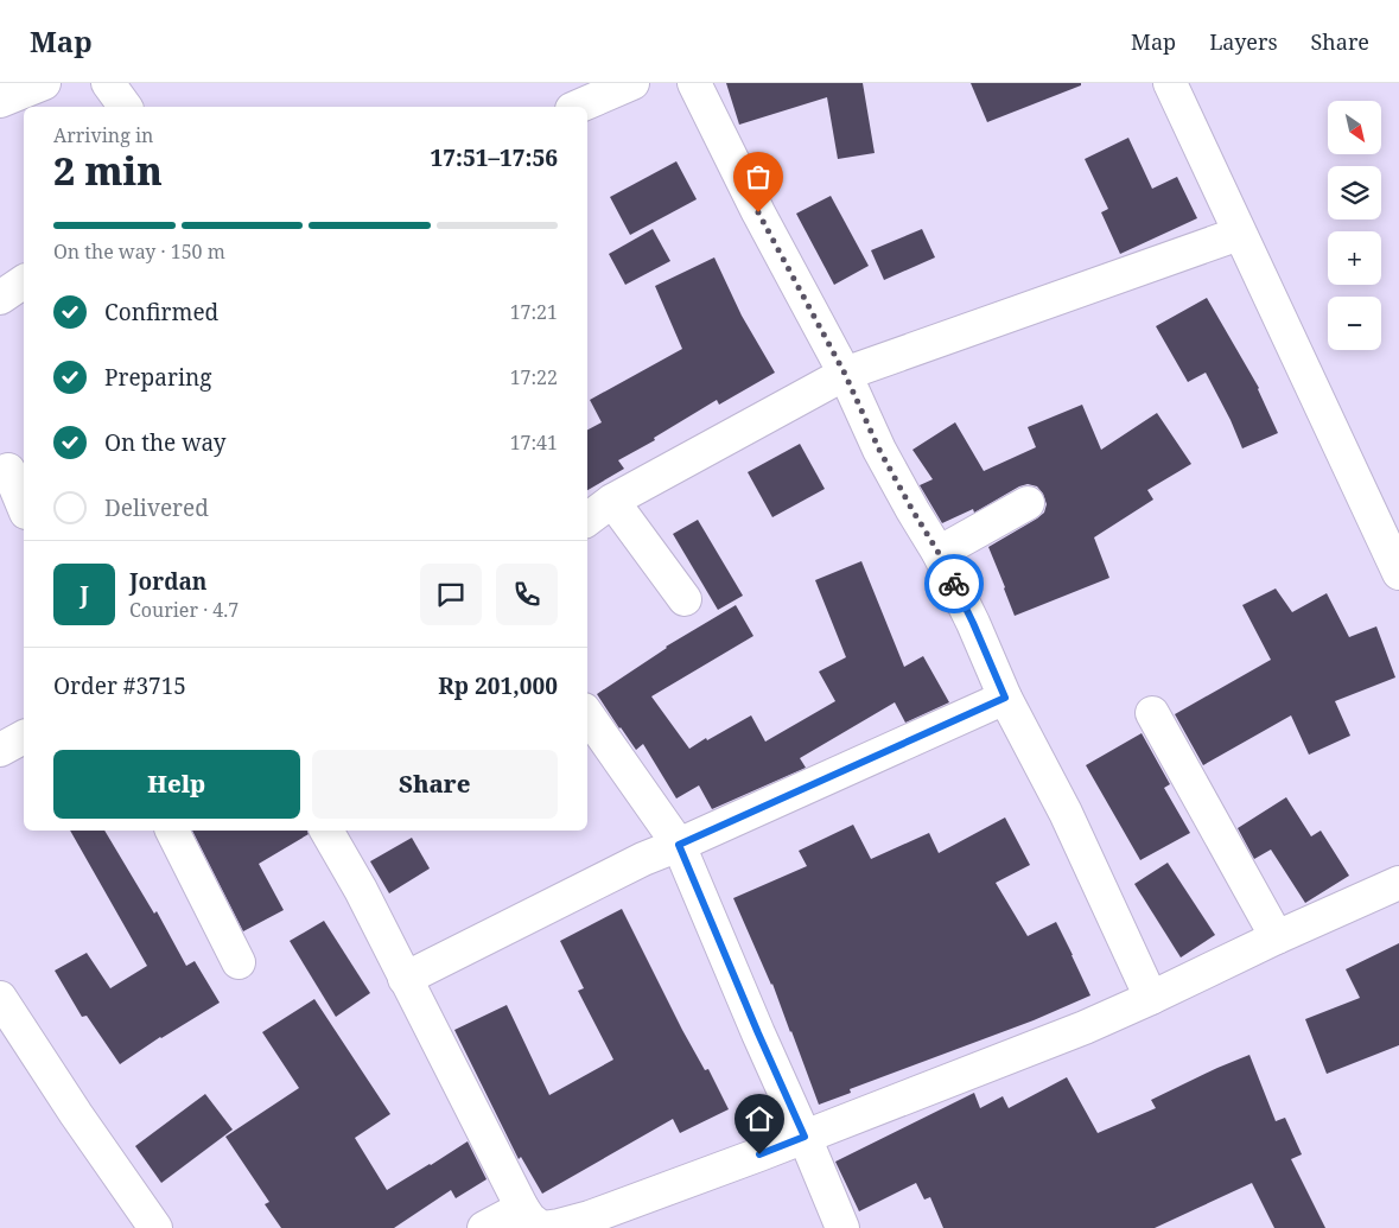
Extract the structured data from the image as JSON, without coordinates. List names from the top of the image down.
{
  "north": "bottom right",
  "page": {
    "header": "Map",
    "nav": ["Map", "Layers", "Share"],
    "map_buttons": ["+", "−"],
    "heading": ["2 min", "Arriving in", "17:51–17:56"],
    "panel": [
      "Jordan",
      "Courier · 4.7",
      "Order #3715",
      "Rp 201,000"
    ],
    "bar": "On the way · 150 m",
    "list": [
      ["Confirmed", "17:21"],
      ["Preparing", "17:22"],
      ["On the way", "17:41"],
      "Delivered"
    ],
    "round": "J",
    "buttons": ["Help", "Share"]
  }
}
